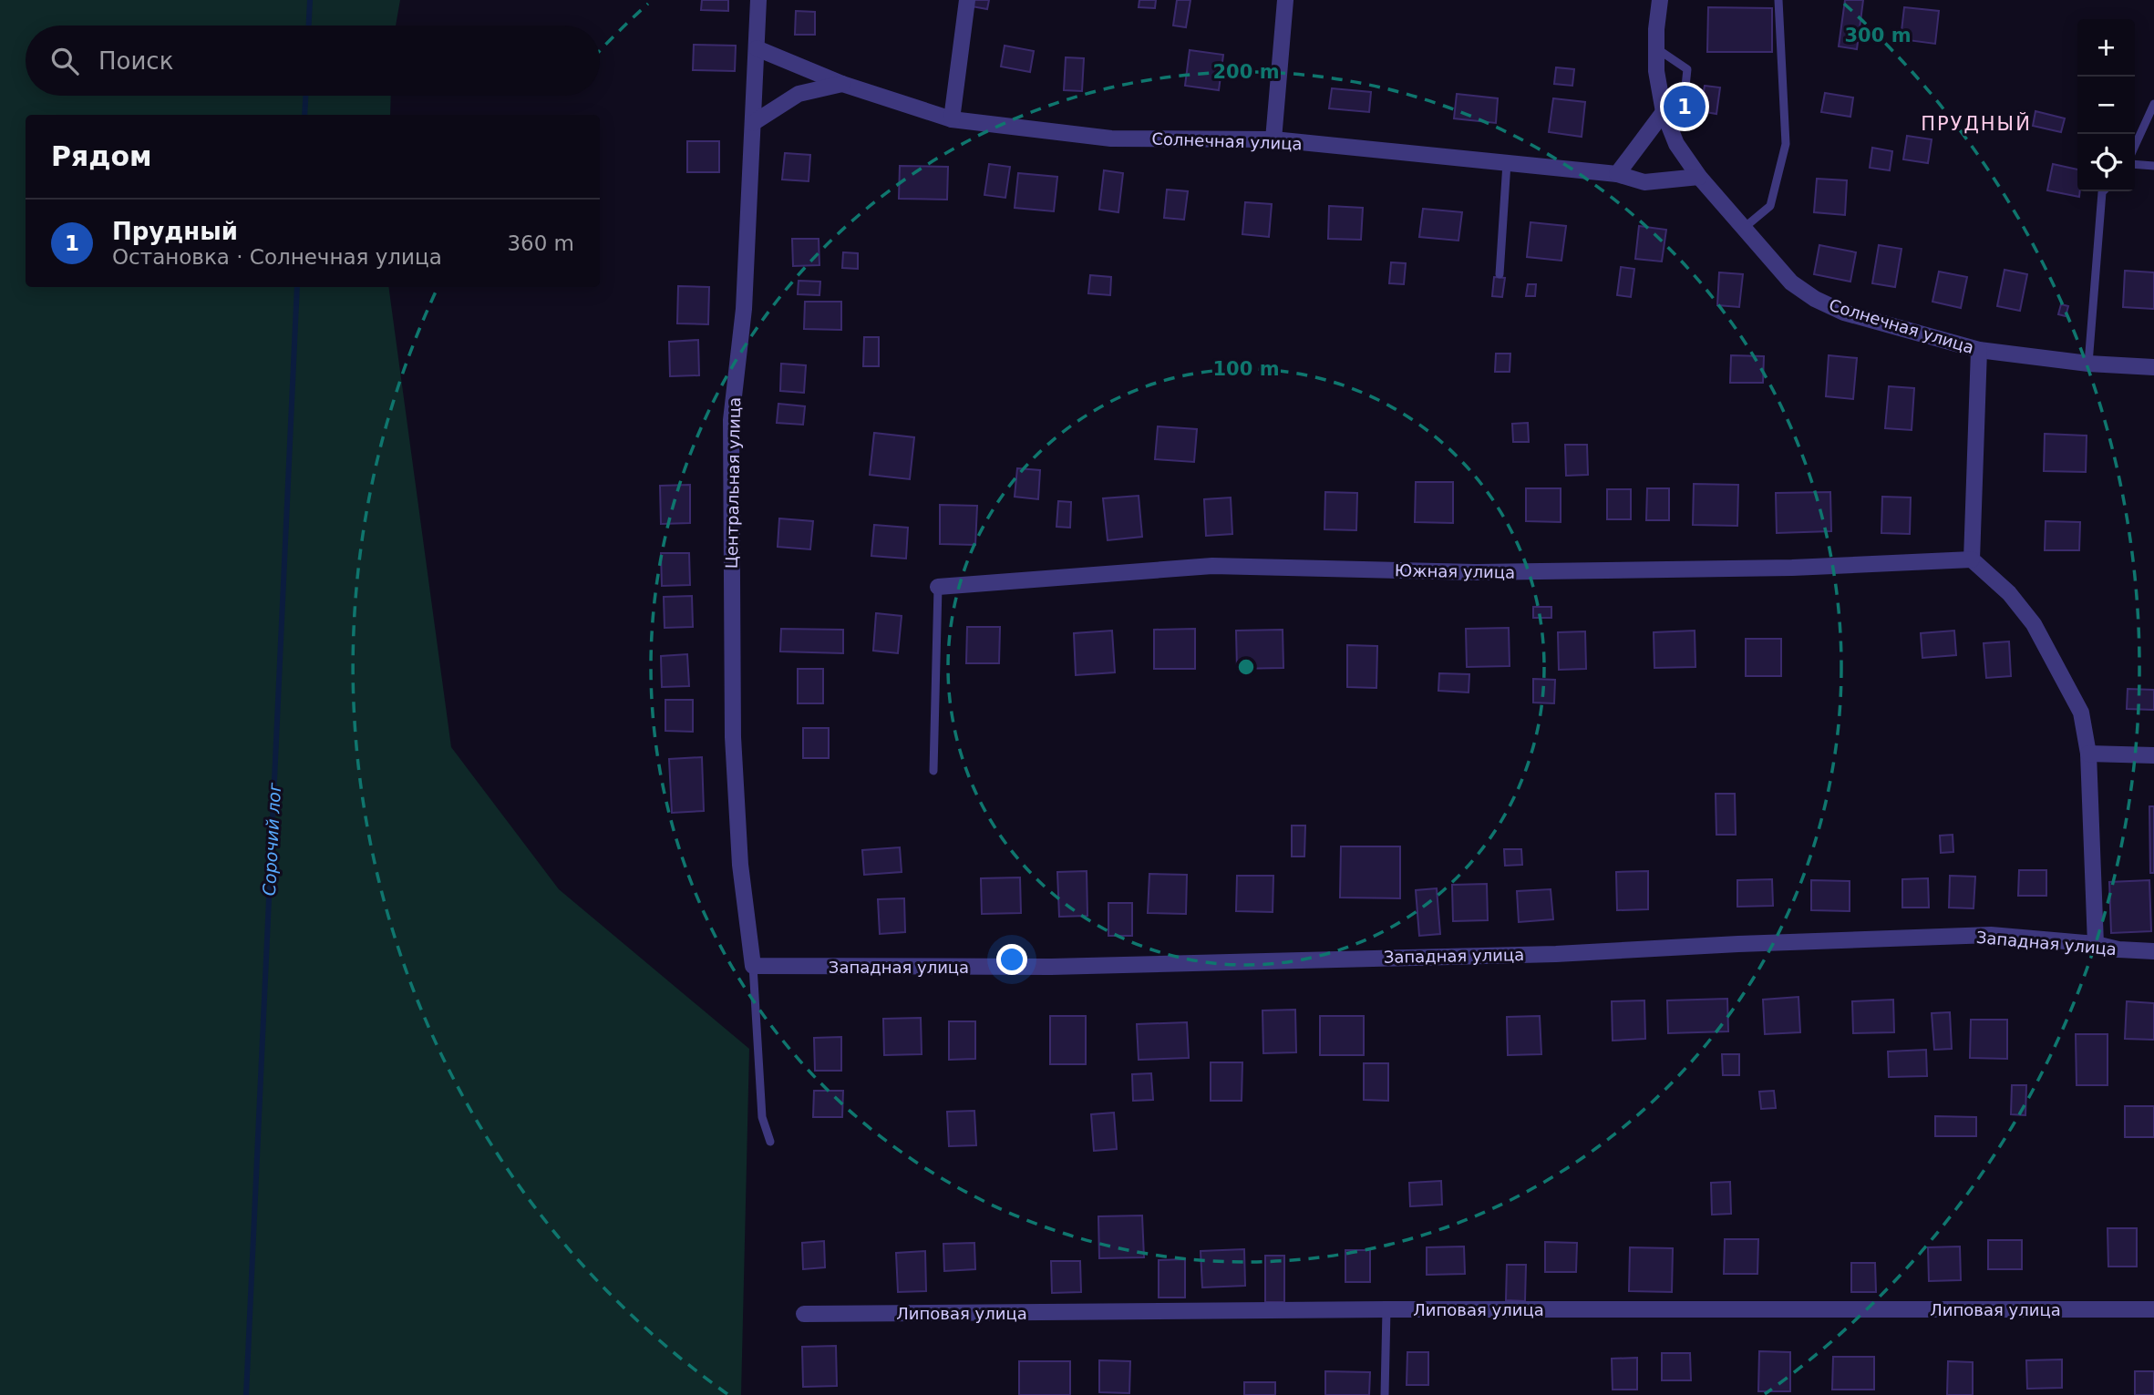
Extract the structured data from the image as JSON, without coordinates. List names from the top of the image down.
{
  "streets": {
    "street": [
      "Солнечная улица",
      "Центральная улица",
      "Южная улица",
      "Западная улица",
      "Липовая улица"
    ]
  },
  "crossings": [
    ["Солнечная улица", "Центральная улица"],
    ["Центральная улица", "Западная улица"]
  ],
  "districts": ["ПРУДНЫЙ"],
  "water": ["Сорочий лог"],
  "page": {
    "map_buttons": ["+", "−"],
    "search": "Поиск",
    "pins": "1",
    "heading": "Рядом",
    "list": [
      {
        "mark": "1",
        "name": "Прудный",
        "note": "Остановка · Солнечная улица",
        "value": "360 m"
      }
    ]
  },
  "rings": ["300 m", "200 m", "100 m"]
}
